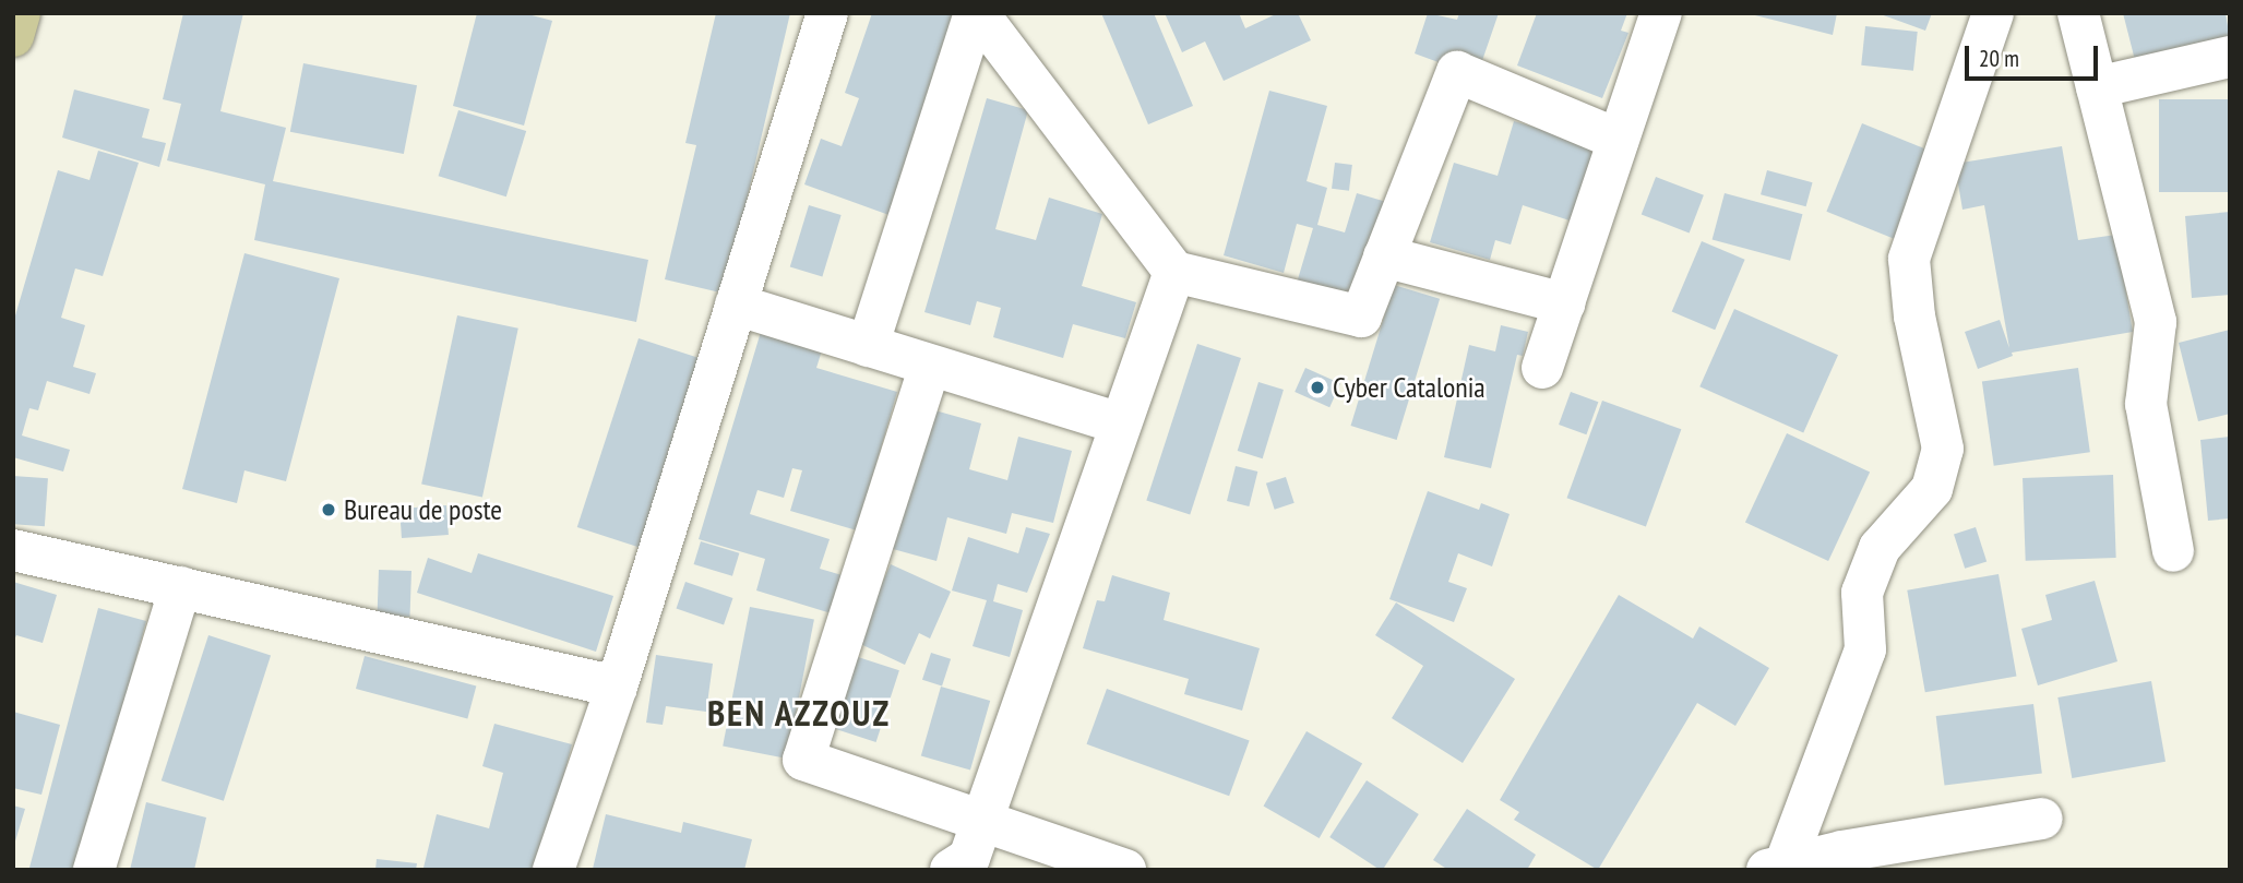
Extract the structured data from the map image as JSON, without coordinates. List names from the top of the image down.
{
  "districts": ["BEN AZZOUZ"],
  "places": ["Cyber Catalonia", "Bureau de poste"],
  "scale_bar": "20 m"
}
